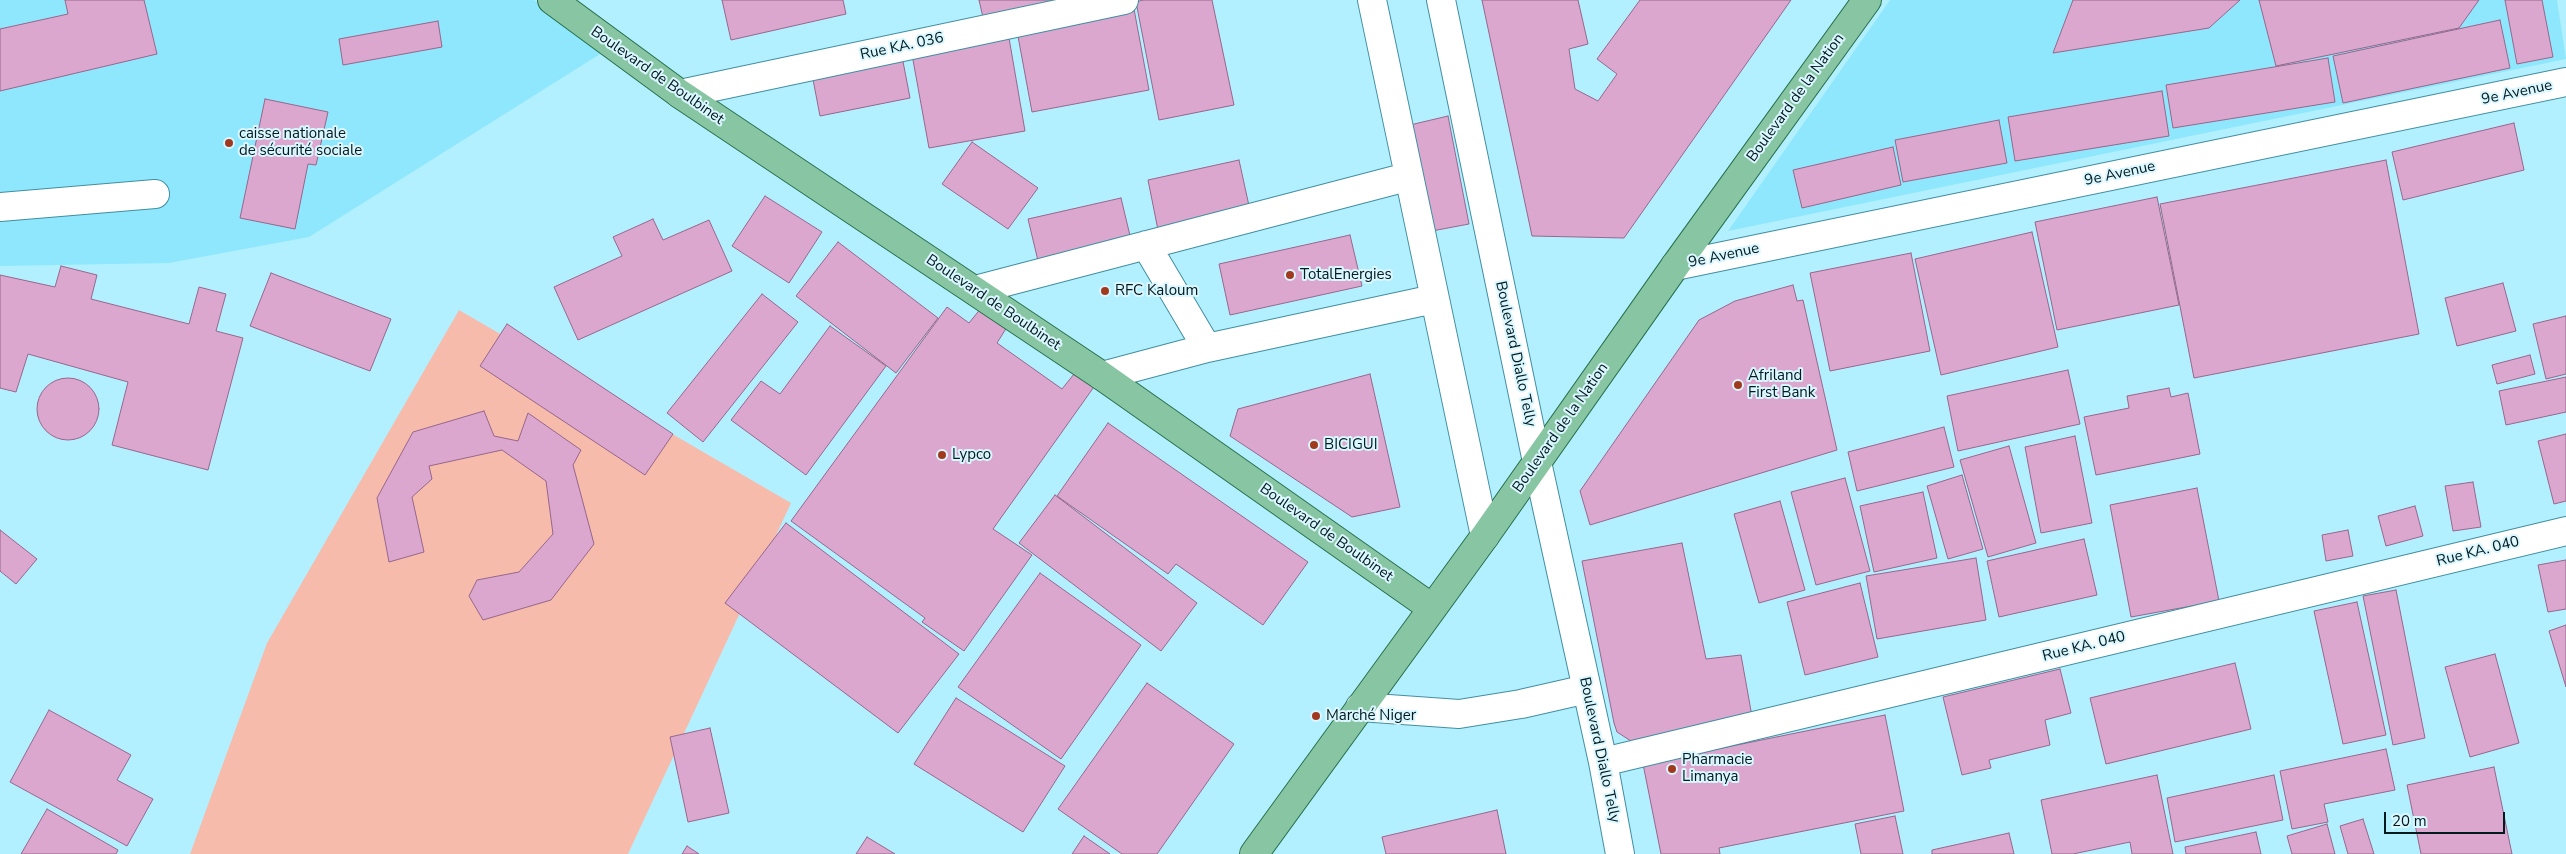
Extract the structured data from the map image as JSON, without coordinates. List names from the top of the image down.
{
  "streets": {
    "main road": ["Boulevard de Boulbinet", "Boulevard de la Nation"],
    "street": [
      "Rue KA. 036",
      "9e Avenue",
      "Boulevard Diallo Telly",
      "Rue KA. 040"
    ]
  },
  "crossings": [
    ["Rue KA. 036", "Boulevard de Boulbinet"],
    ["Boulevard de Boulbinet", "Boulevard de la Nation"],
    ["9e Avenue", "Boulevard de la Nation"],
    ["Boulevard de la Nation", "Boulevard Diallo Telly"],
    ["Boulevard Diallo Telly", "Rue KA. 040"]
  ],
  "places": [
    "caisse nationale de sécurité sociale",
    "TotalEnergies",
    "RFC Kaloum",
    "Afriland First Bank",
    "BICIGUI",
    "Lypco",
    "Marché Niger",
    "Pharmacie Limanya"
  ],
  "scale_bar": "20 m"
}
